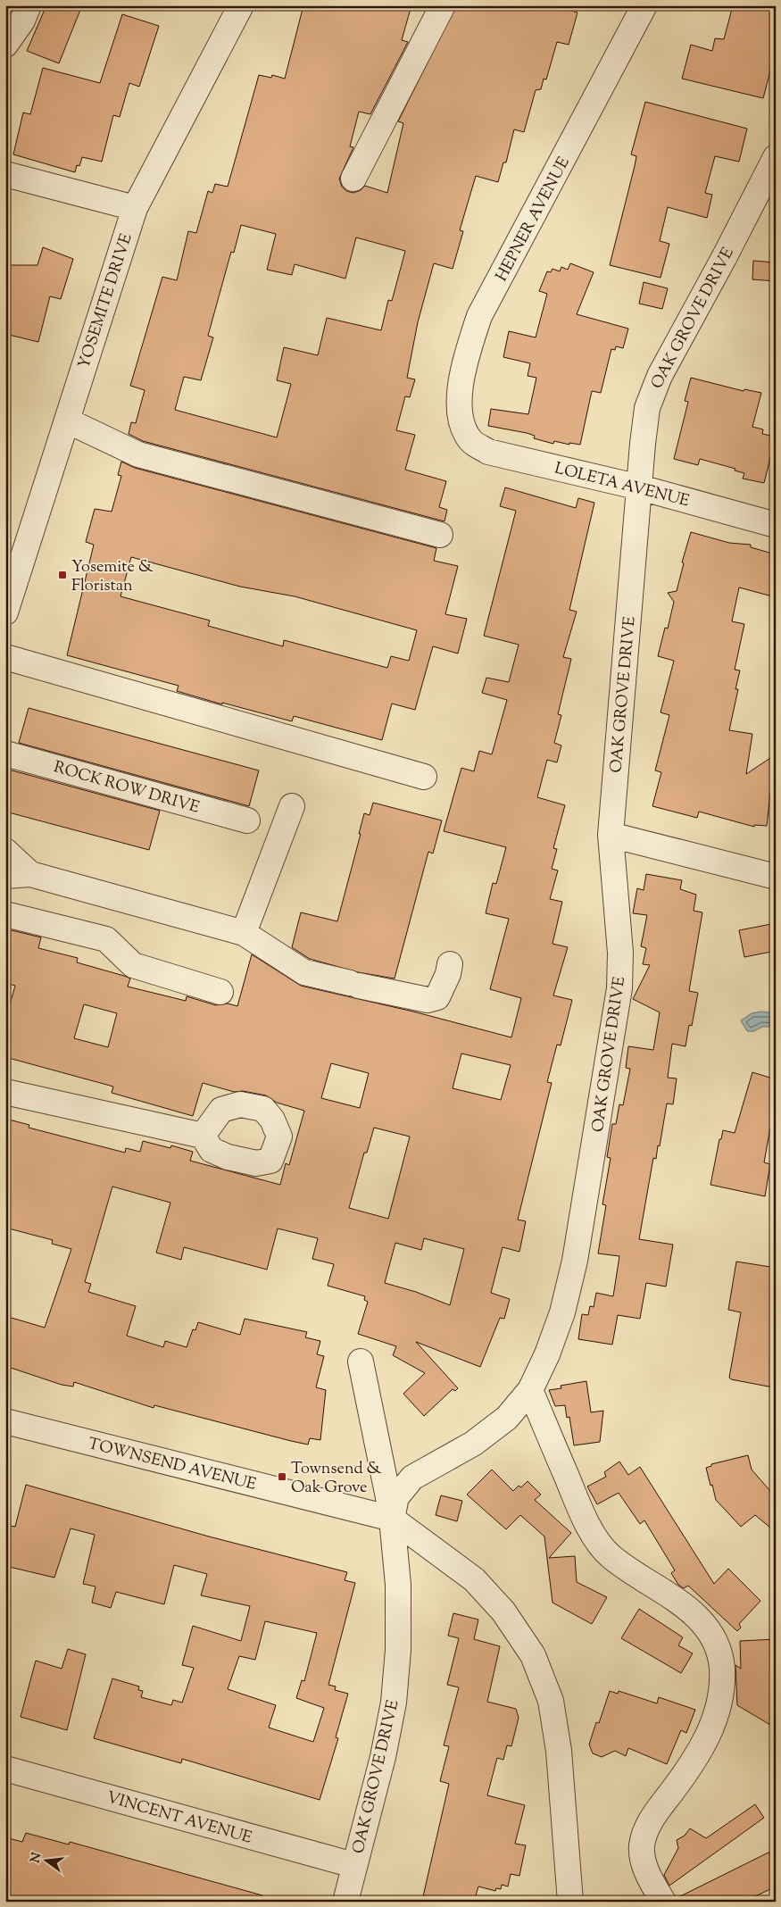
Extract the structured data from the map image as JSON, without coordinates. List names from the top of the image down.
{
  "streets": {
    "street": [
      "HEPNER AVENUE",
      "YOSEMITE DRIVE",
      "OAK GROVE DRIVE",
      "LOLETA AVENUE",
      "ROCK ROW DRIVE",
      "TOWNSEND AVENUE",
      "VINCENT AVENUE"
    ]
  },
  "crossings": [
    ["HEPNER AVENUE", "LOLETA AVENUE"],
    ["OAK GROVE DRIVE", "LOLETA AVENUE"],
    ["OAK GROVE DRIVE", "TOWNSEND AVENUE"],
    ["OAK GROVE DRIVE", "VINCENT AVENUE"]
  ],
  "places": {
    "transit": ["Yosemite & Floristan", "Townsend & Oak Grove"]
  },
  "north": "left"
}
